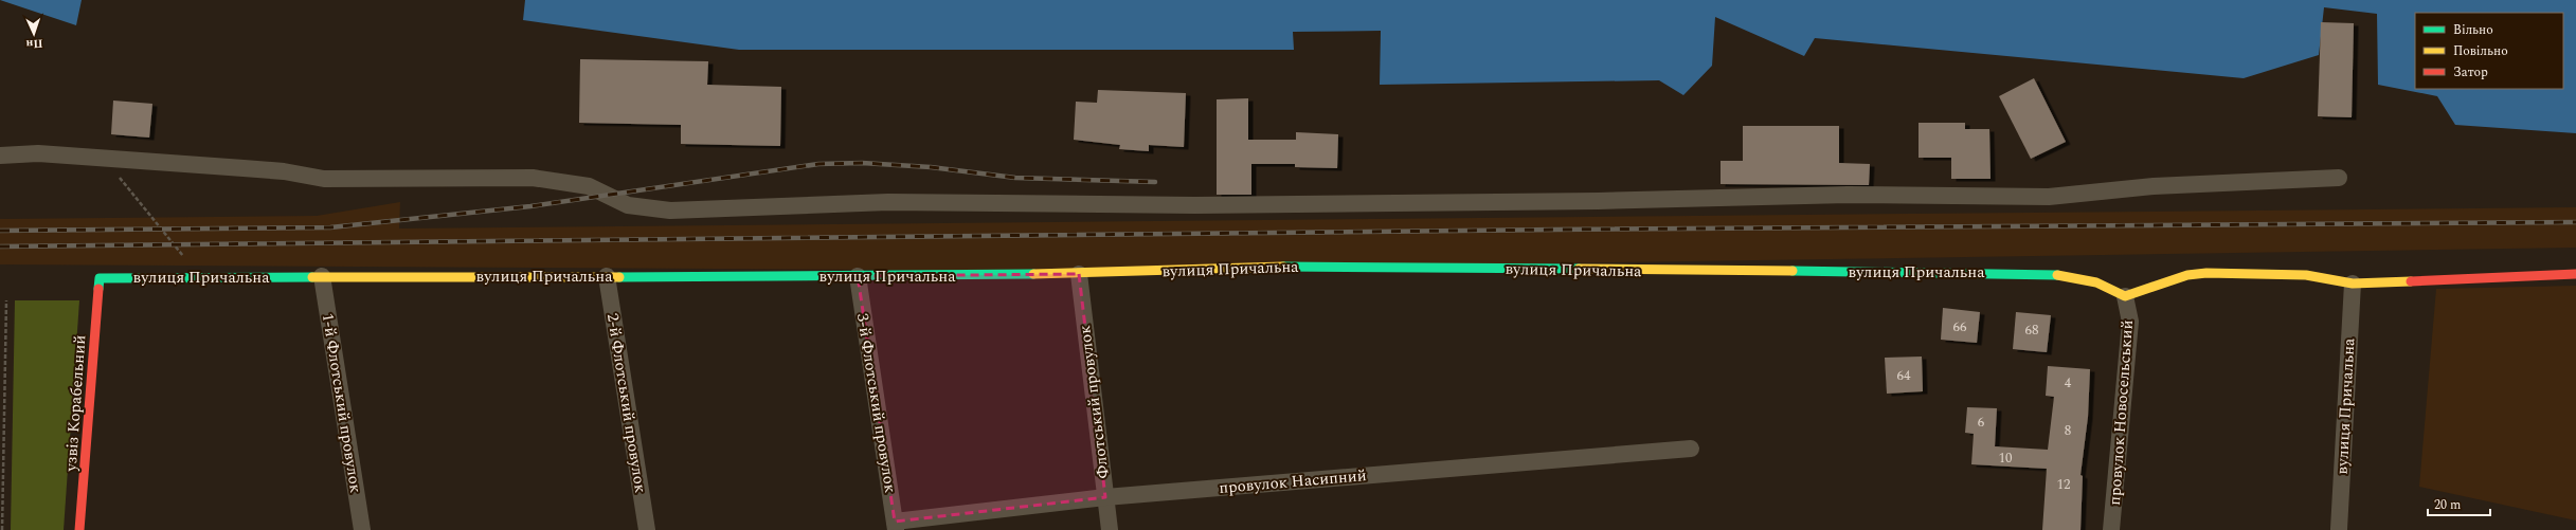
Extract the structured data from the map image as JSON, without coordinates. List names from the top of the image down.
{
  "streets": {
    "street": [
      "вулиця Причальна",
      "Флотський провулок",
      "узвіз Корабельний",
      "1-й Флотський провулок",
      "2-й Флотський провулок",
      "3-й Флотський провулок",
      "провулок Новосельський",
      "провулок Насипний"
    ]
  },
  "crossings": [
    ["вулиця Причальна", "Флотський провулок"],
    ["вулиця Причальна", "узвіз Корабельний"],
    ["вулиця Причальна", "1-й Флотський провулок"],
    ["вулиця Причальна", "2-й Флотський провулок"],
    ["вулиця Причальна", "3-й Флотський провулок"],
    ["вулиця Причальна", "провулок Новосельський"],
    ["Флотський провулок", "провулок Насипний"],
    ["3-й Флотський провулок", "провулок Насипний"]
  ],
  "house_numbers": [
    "66",
    "68",
    "64",
    "4",
    "6",
    "8",
    "10",
    "12"
  ],
  "legend": ["Вільно", "Повільно", "Затор"],
  "scale_bar": "20 m",
  "north": "bottom"
}
